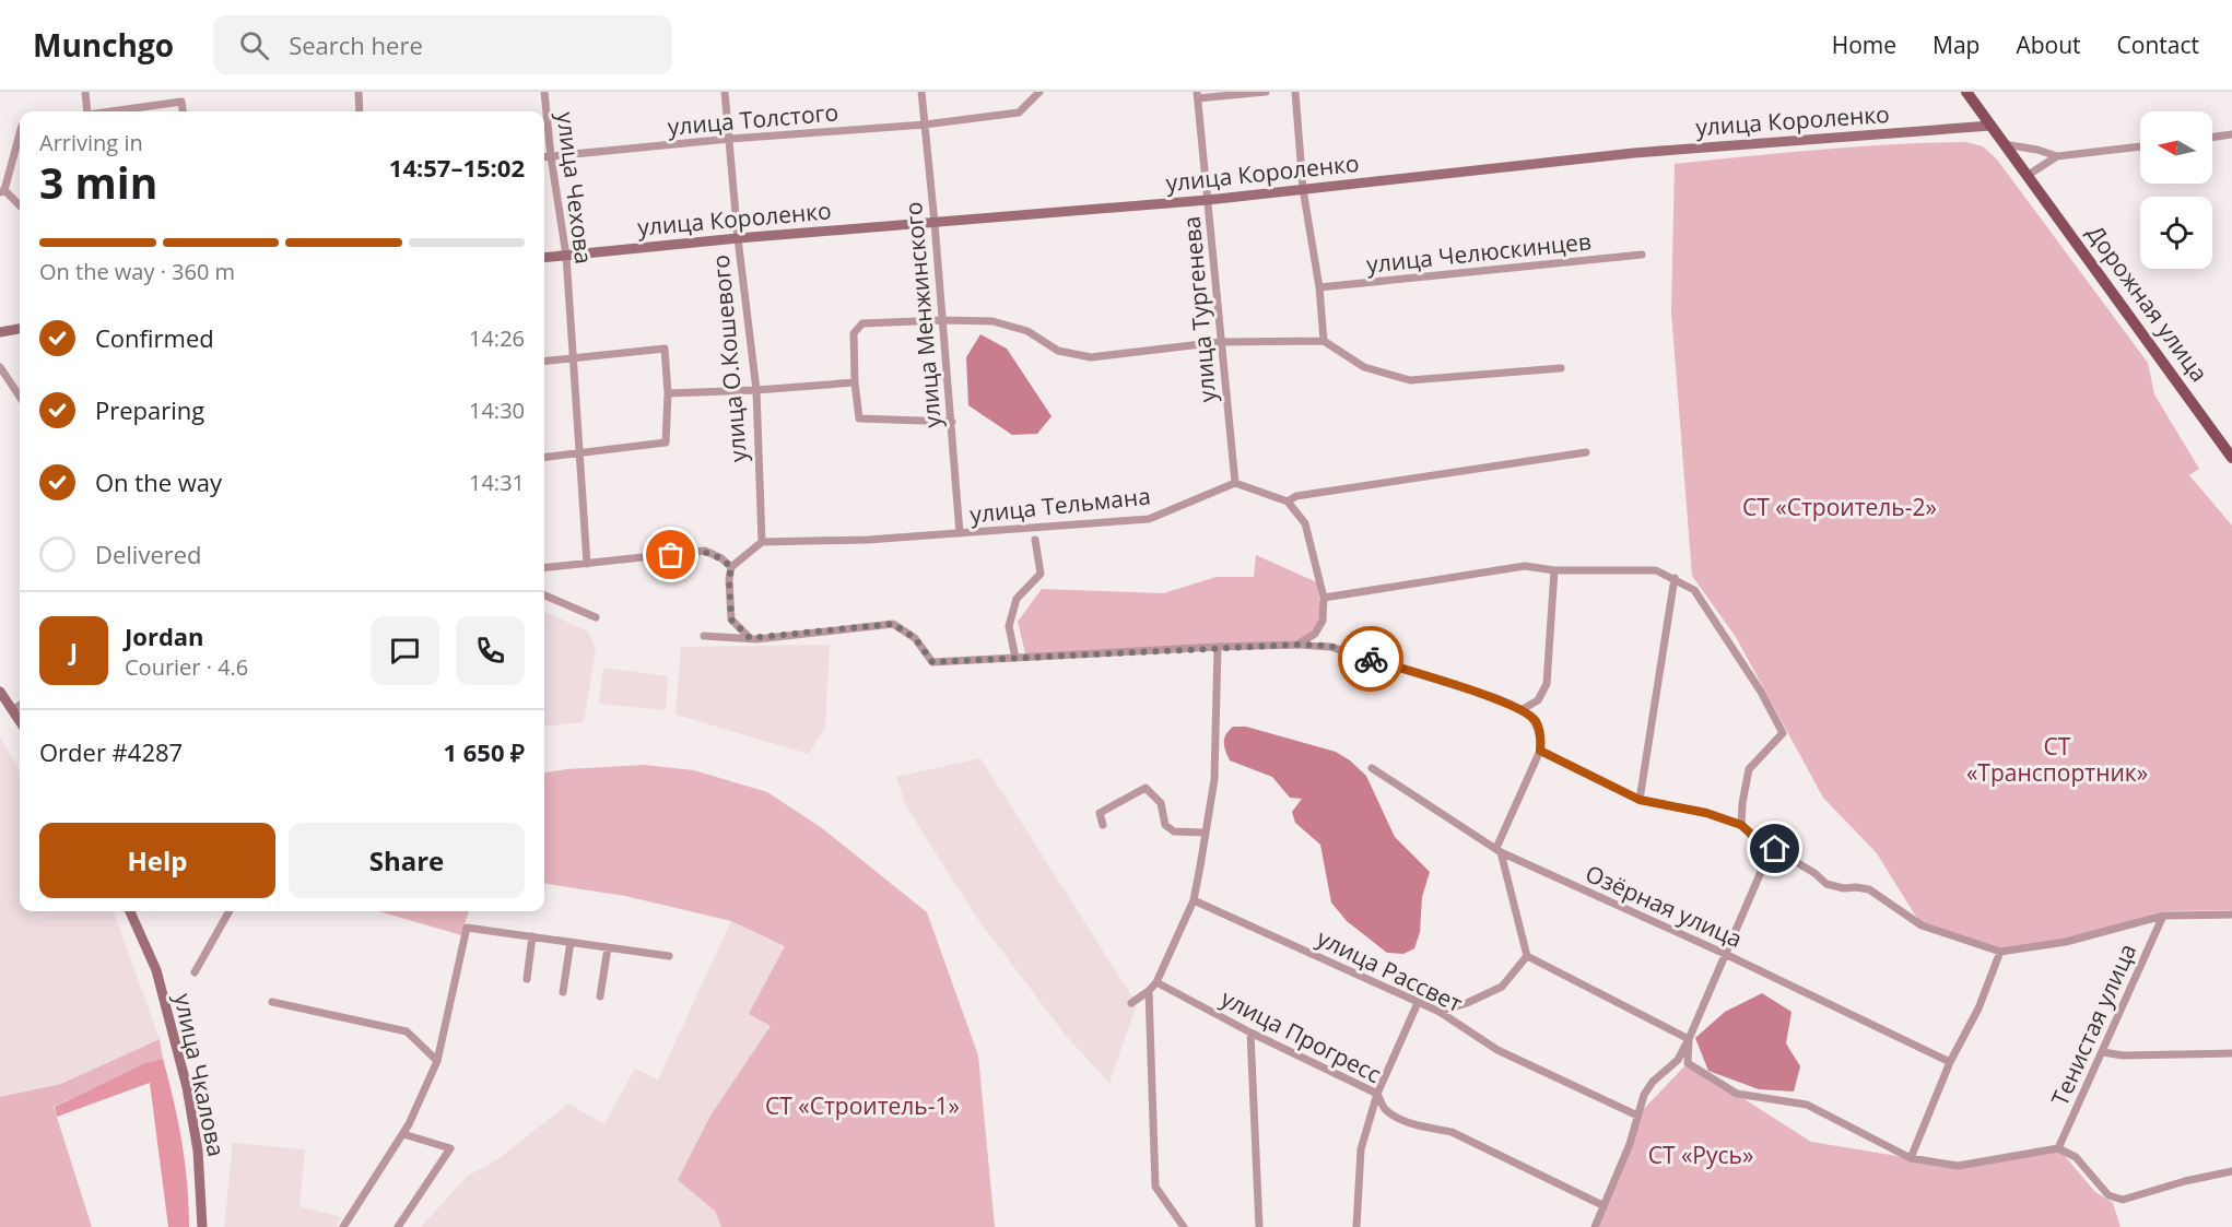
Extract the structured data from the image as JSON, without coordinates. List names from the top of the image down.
{
  "streets": {
    "main road": ["Дорожная улица"],
    "street": [
      "улица Толстого",
      "улица Короленко",
      "улица Чехова",
      "улица Челюскинцев",
      "улица Тургенева",
      "улица Менжинского",
      "улица О.Кошевого",
      "улица Тельмана",
      "Озёрная улица",
      "улица Рассвет",
      "Тенистая улица",
      "улица Прогресс",
      "улица Чкалова"
    ]
  },
  "crossings": [
    ["улица Толстого", "улица Чехова"],
    ["улица Толстого", "улица Менжинского"],
    ["улица Толстого", "улица О.Кошевого"],
    ["улица Короленко", "улица Чехова"],
    ["улица Короленко", "Дорожная улица"],
    ["улица Короленко", "улица Тургенева"],
    ["улица Короленко", "улица Менжинского"],
    ["улица Короленко", "улица О.Кошевого"],
    ["улица Тургенева", "улица Тельмана"],
    ["улица Менжинского", "улица Тельмана"],
    ["улица О.Кошевого", "улица Тельмана"]
  ],
  "parks": [
    "СТ «Строитель-2»",
    "СТ «Транспортник»",
    "СТ «Строитель-1»",
    "СТ «Русь»"
  ],
  "north": "left",
  "page": {
    "header": "Munchgo",
    "search": "Search here",
    "nav": [
      "Home",
      "Map",
      "About",
      "Contact"
    ],
    "heading": ["3 min", "Arriving in", "14:57–15:02"],
    "panel": [
      "Jordan",
      "Courier · 4.6",
      "Order #4287",
      "1 650 ₽"
    ],
    "bar": "On the way · 360 m",
    "list": [
      ["Confirmed", "14:26"],
      ["Preparing", "14:30"],
      ["On the way", "14:31"],
      "Delivered"
    ],
    "round": "J",
    "buttons": ["Help", "Share"]
  }
}
